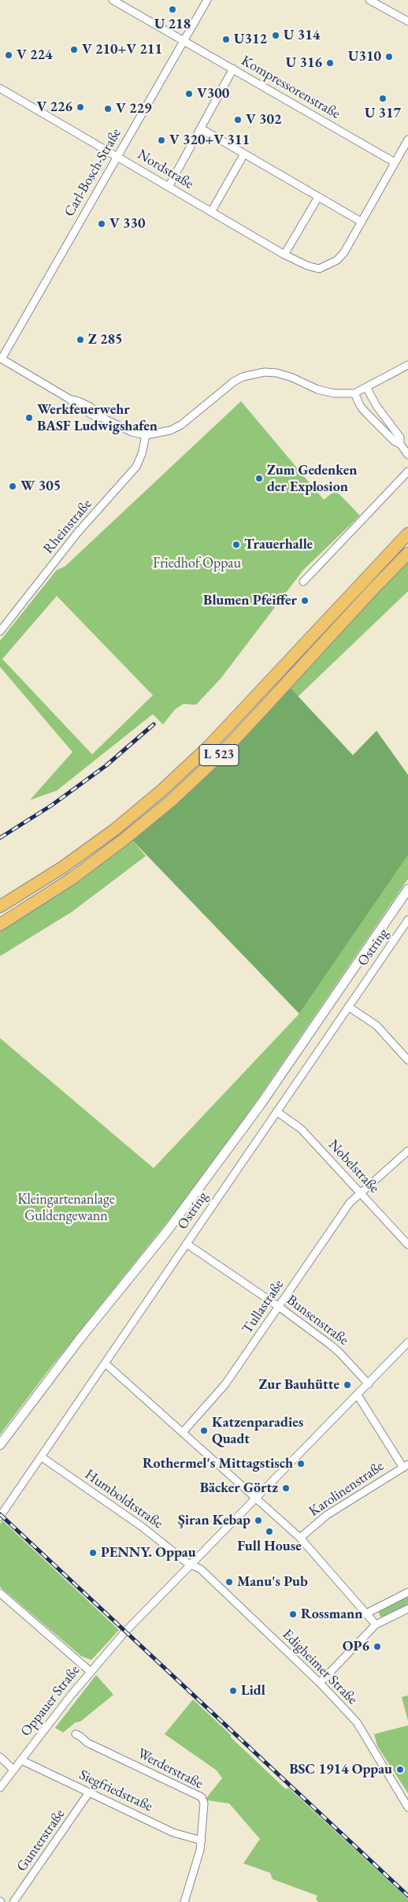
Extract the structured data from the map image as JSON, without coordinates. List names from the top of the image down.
{
  "streets": {
    "highway": ["L 523"],
    "street": [
      "Kompressorenstraße",
      "Nordstraße",
      "Carl-Bosch-Straße",
      "Rheinstraße",
      "Ostring",
      "Nobelstraße",
      "Tullastraße",
      "Bunsenstraße",
      "Karolinenstraße",
      "Humboldtstraße",
      "Edigheimer Straße",
      "Oppauer Straße",
      "Werderstraße",
      "Siegfriedstraße",
      "Gunterstraße"
    ]
  },
  "crossings": [
    ["Kompressorenstraße", "Carl-Bosch-Straße"],
    ["Nordstraße", "Carl-Bosch-Straße"],
    ["Ostring", "Nobelstraße"],
    ["Ostring", "Bunsenstraße"],
    ["Ostring", "Humboldtstraße"],
    ["Nobelstraße", "Tullastraße"],
    ["Tullastraße", "Bunsenstraße"],
    ["Humboldtstraße", "Edigheimer Straße"],
    ["Humboldtstraße", "Oppauer Straße"],
    ["Edigheimer Straße", "Oppauer Straße"],
    ["Oppauer Straße", "Siegfriedstraße"],
    ["Werderstraße", "Siegfriedstraße"],
    ["Siegfriedstraße", "Gunterstraße"]
  ],
  "parks": ["Friedhof Oppau", "Kleingartenanlage Guldengewann"],
  "places": [
    "U 218",
    "U 314",
    "U312",
    "V 210+V 211",
    "V 224",
    "U310",
    "U 316",
    "V300",
    "U 317",
    "V 226",
    "V 229",
    "V 302",
    "V 320+V 311",
    "V 330",
    "Z 285",
    "Werkfeuerwehr BASF Ludwigshafen",
    "Zum Gedenken der Explosion",
    "W 305",
    "Trauerhalle",
    "Blumen Pfeiffer",
    "Zur Bauhütte",
    "Katzenparadies Quadt",
    "Rothermel's Mittagstisch",
    "Bäcker Görtz",
    "Şiran Kebap",
    "Full House",
    "PENNY. Oppau",
    "Manu's Pub",
    "Rossmann",
    "OP6",
    "Lidl",
    "BSC 1914 Oppau"
  ]
}
